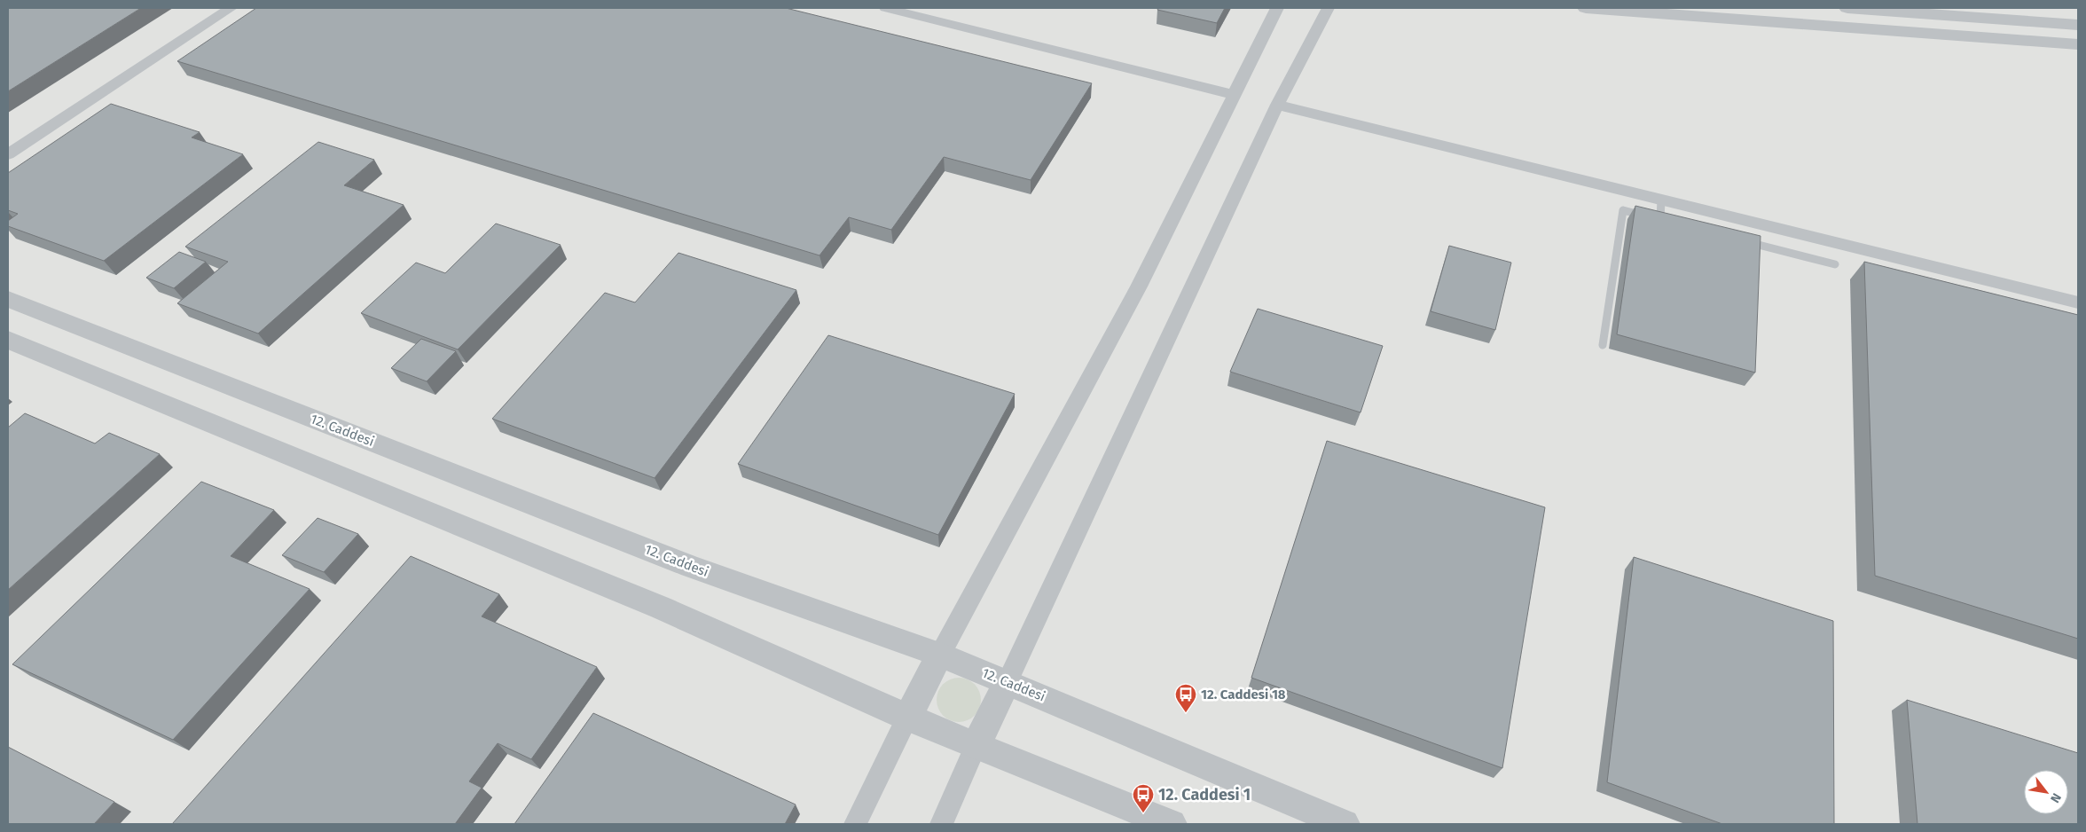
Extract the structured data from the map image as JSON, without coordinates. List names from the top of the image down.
{
  "streets": {
    "street": ["12. Caddesi"]
  },
  "places": {
    "bus stop": ["12. Caddesi 18", "12. Caddesi 1"]
  },
  "north": "bottom right"
}
